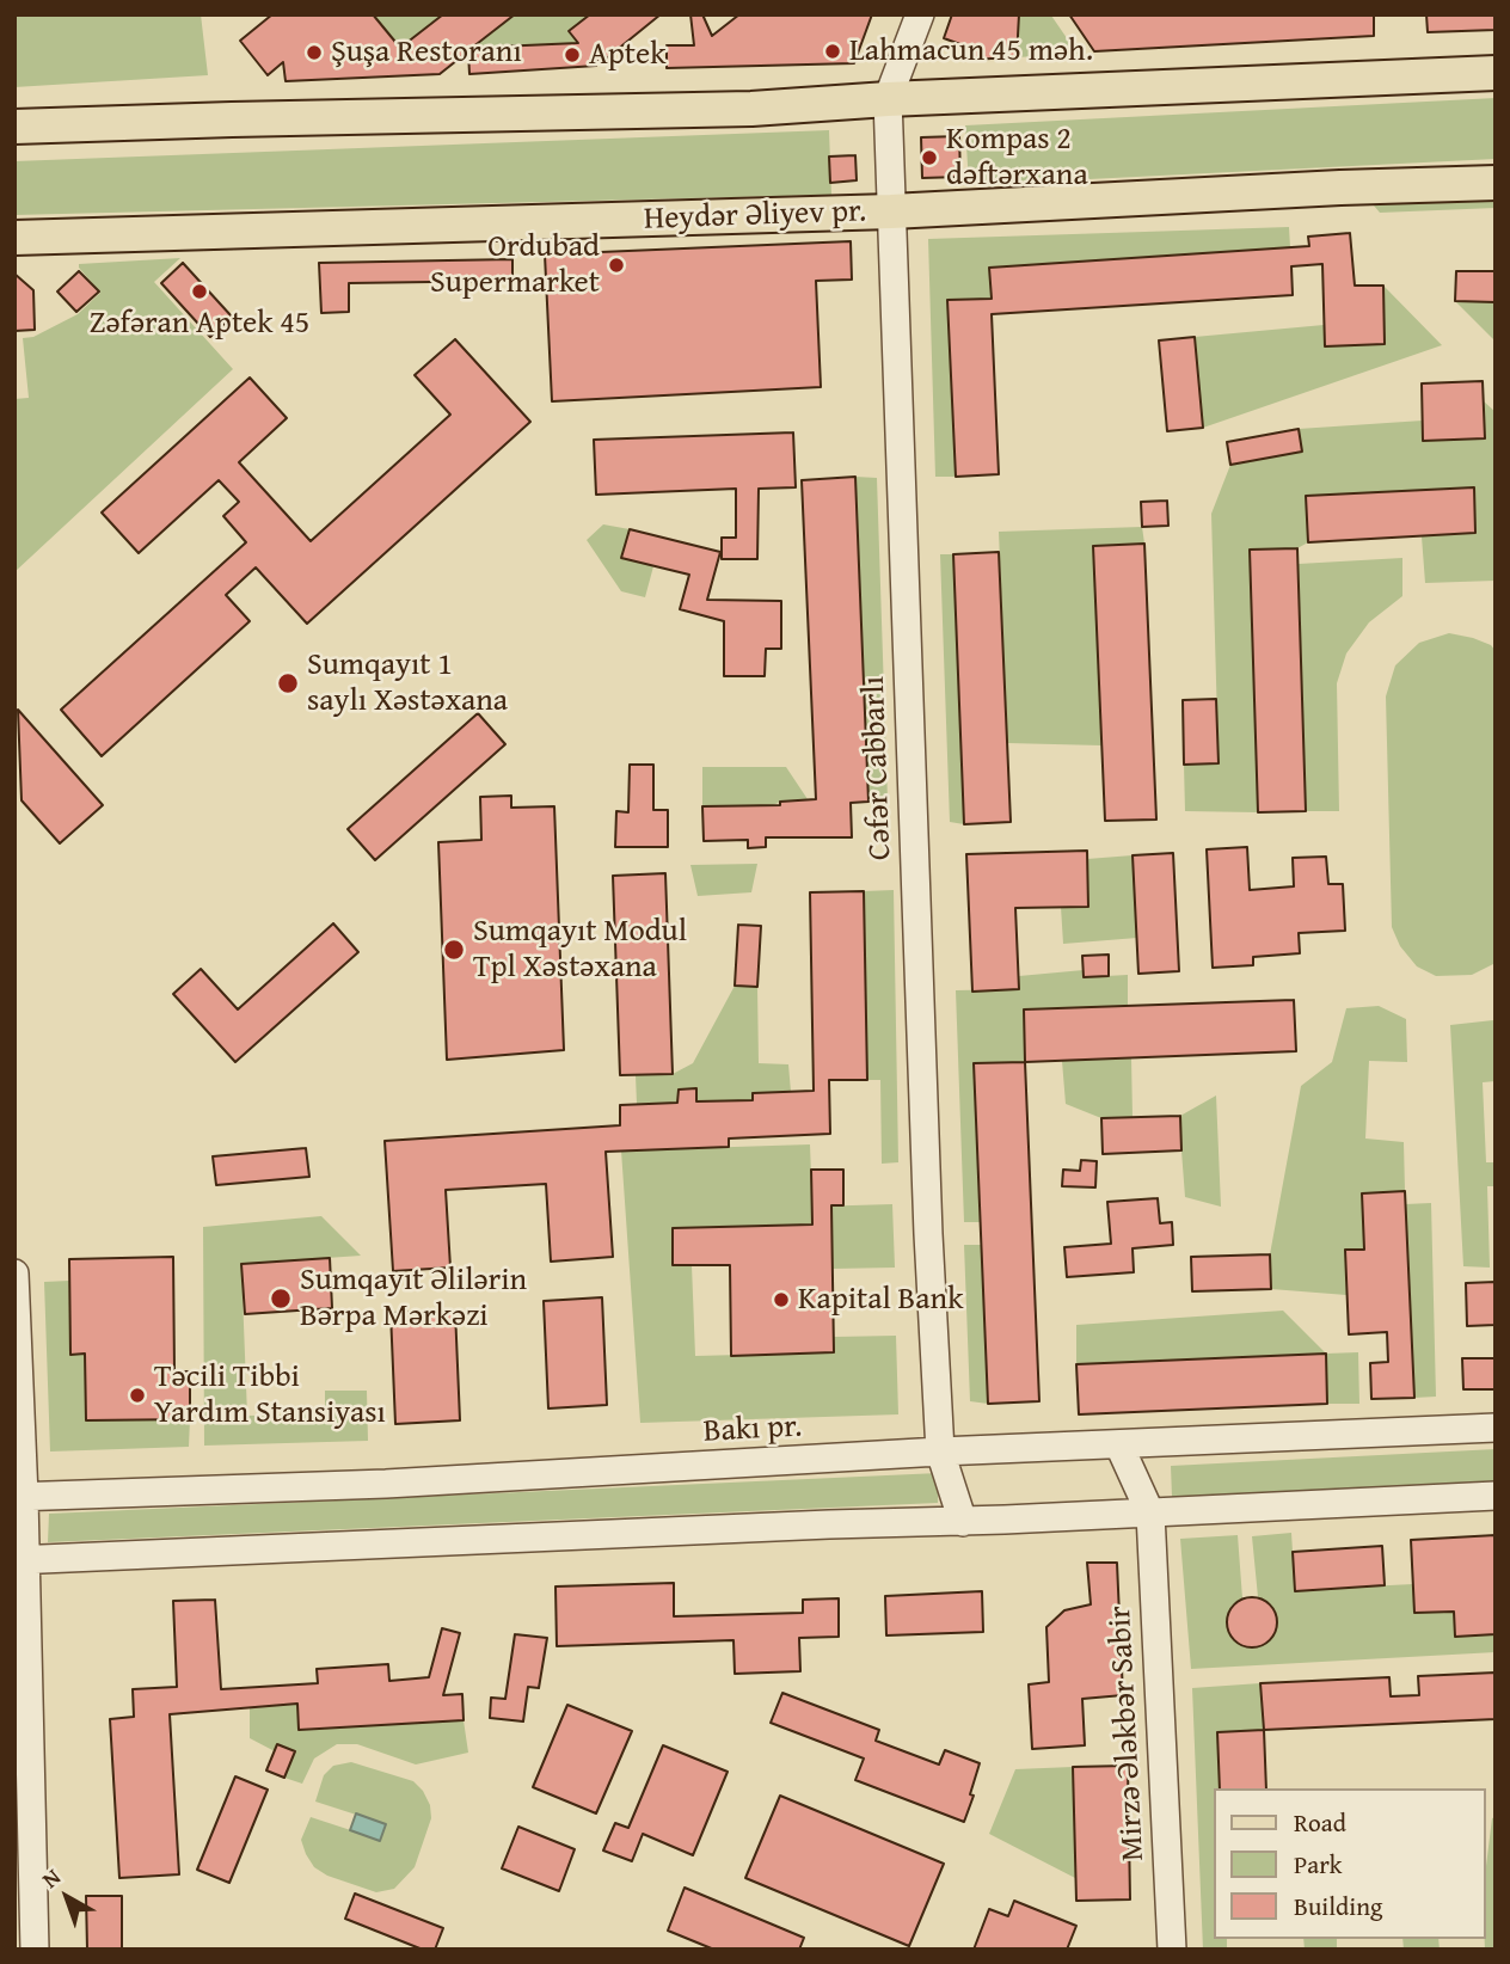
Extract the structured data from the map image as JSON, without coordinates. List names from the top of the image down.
{
  "streets": {
    "main road": ["Heydər Əliyev pr."],
    "street": ["Cəfər Cabbarlı", "Bakı pr.", "Mirzə Ələkbər Sabir"]
  },
  "crossings": [
    ["Heydər Əliyev pr.", "Cəfər Cabbarlı"],
    ["Cəfər Cabbarlı", "Bakı pr."]
  ],
  "places": [
    "Lahmacun 45 mәh.",
    "Şuşa Restoranı",
    "Aptek",
    "Kompas 2 dəftərxana",
    "Ordubad Supermarket",
    "Zəfəran Aptek 45",
    "Sumqayıt 1 saylı Xəstəxana",
    "Sumqayıt Modul Tpl Xəstəxana",
    "Sumqayıt Əlilərin Bərpa Mərkəzi",
    "Kapital Bank",
    "Təcili Tibbi Yardım Stansiyası"
  ],
  "legend": ["Road", "Park", "Building"],
  "north": "top left"
}
